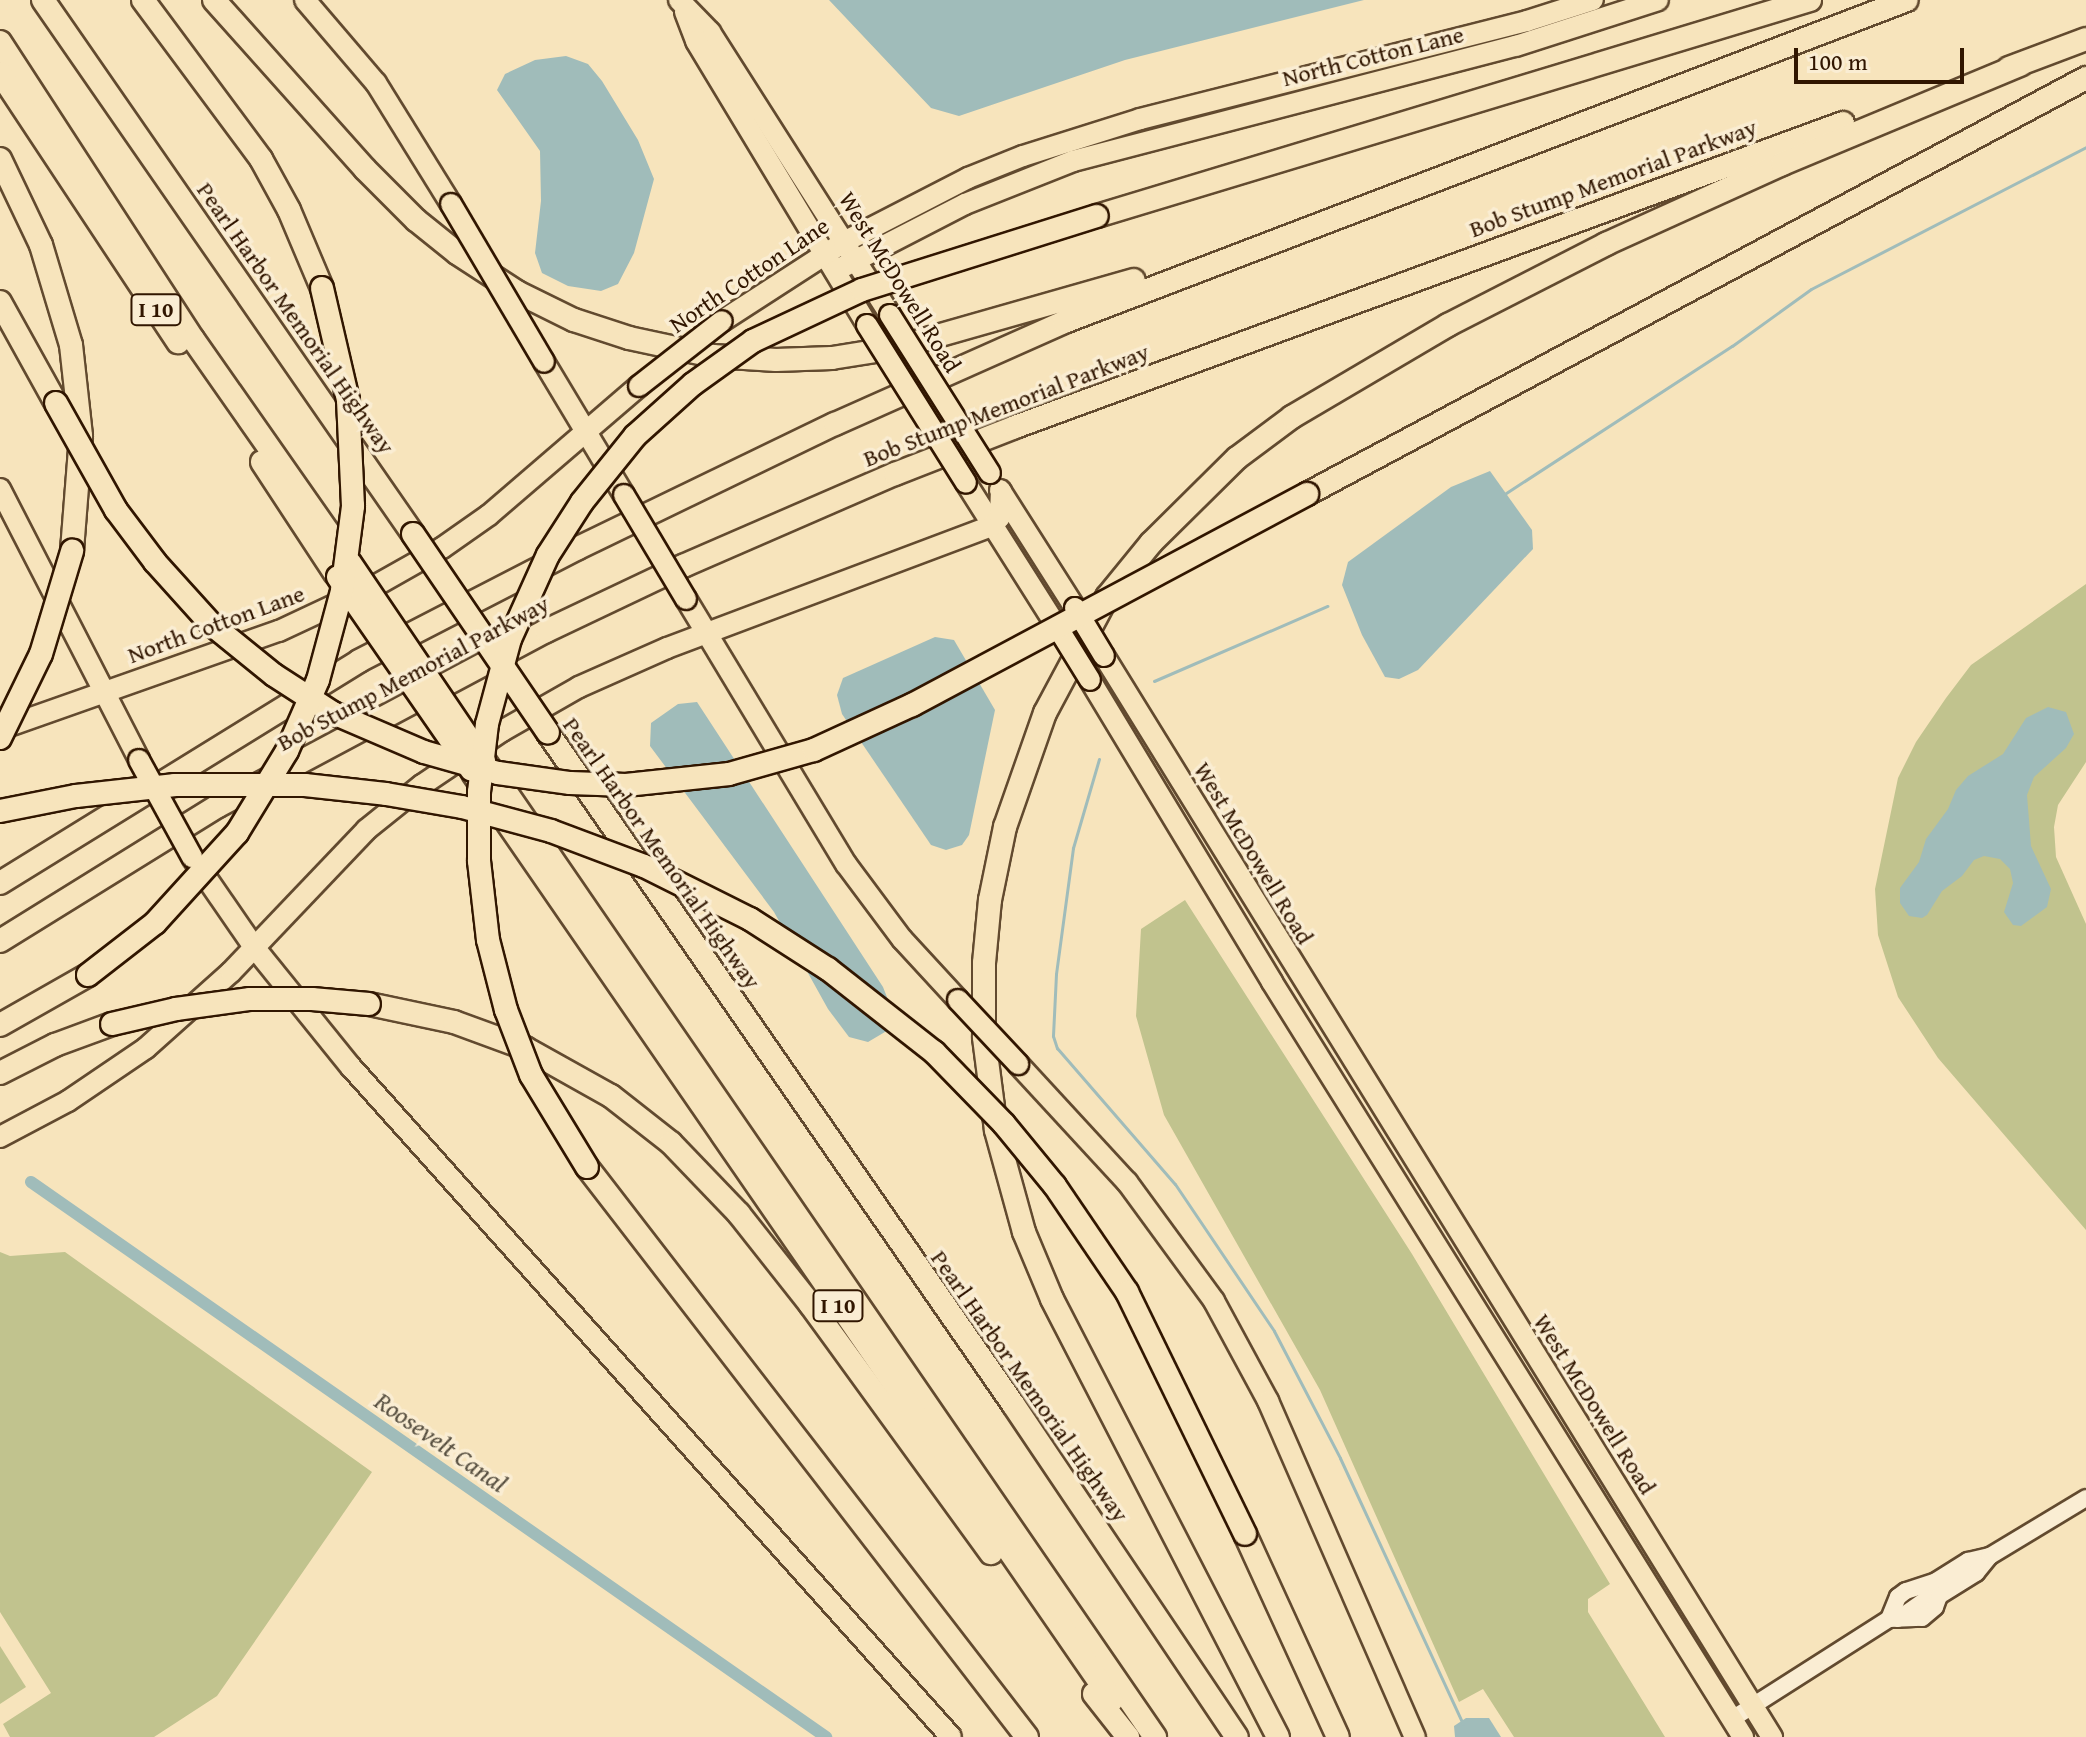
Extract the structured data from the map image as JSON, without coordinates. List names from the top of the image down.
{
  "streets": {
    "highway": ["Bob Stump Memorial Parkway", "I 10", "Pearl Harbor Memorial Highway"],
    "main road": ["North Cotton Lane", "West McDowell Road"]
  },
  "crossings": [
    ["North Cotton Lane", "West McDowell Road"]
  ],
  "water": ["Roosevelt Canal"],
  "scale_bar": "100 m"
}
